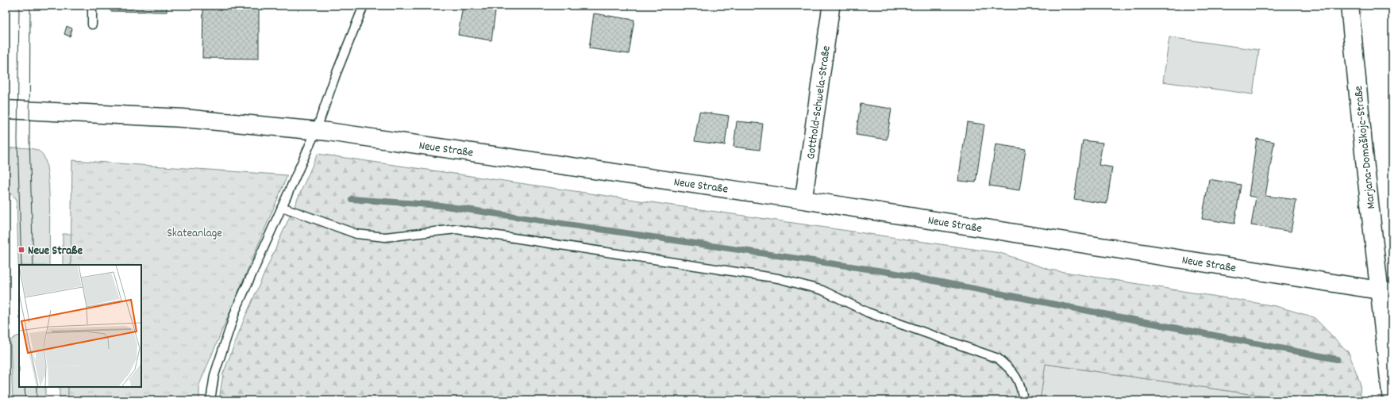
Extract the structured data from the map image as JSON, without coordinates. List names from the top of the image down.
{
  "streets": {
    "street": ["Gotthold-Schwela-Straße", "Marjana-Domaškojc-Straße", "Neue Straße"]
  },
  "crossings": [
    ["Gotthold-Schwela-Straße", "Neue Straße"],
    ["Marjana-Domaškojc-Straße", "Neue Straße"]
  ],
  "parks": ["Skateanlage"],
  "places": {
    "transit": ["Neue Straße"]
  }
}
